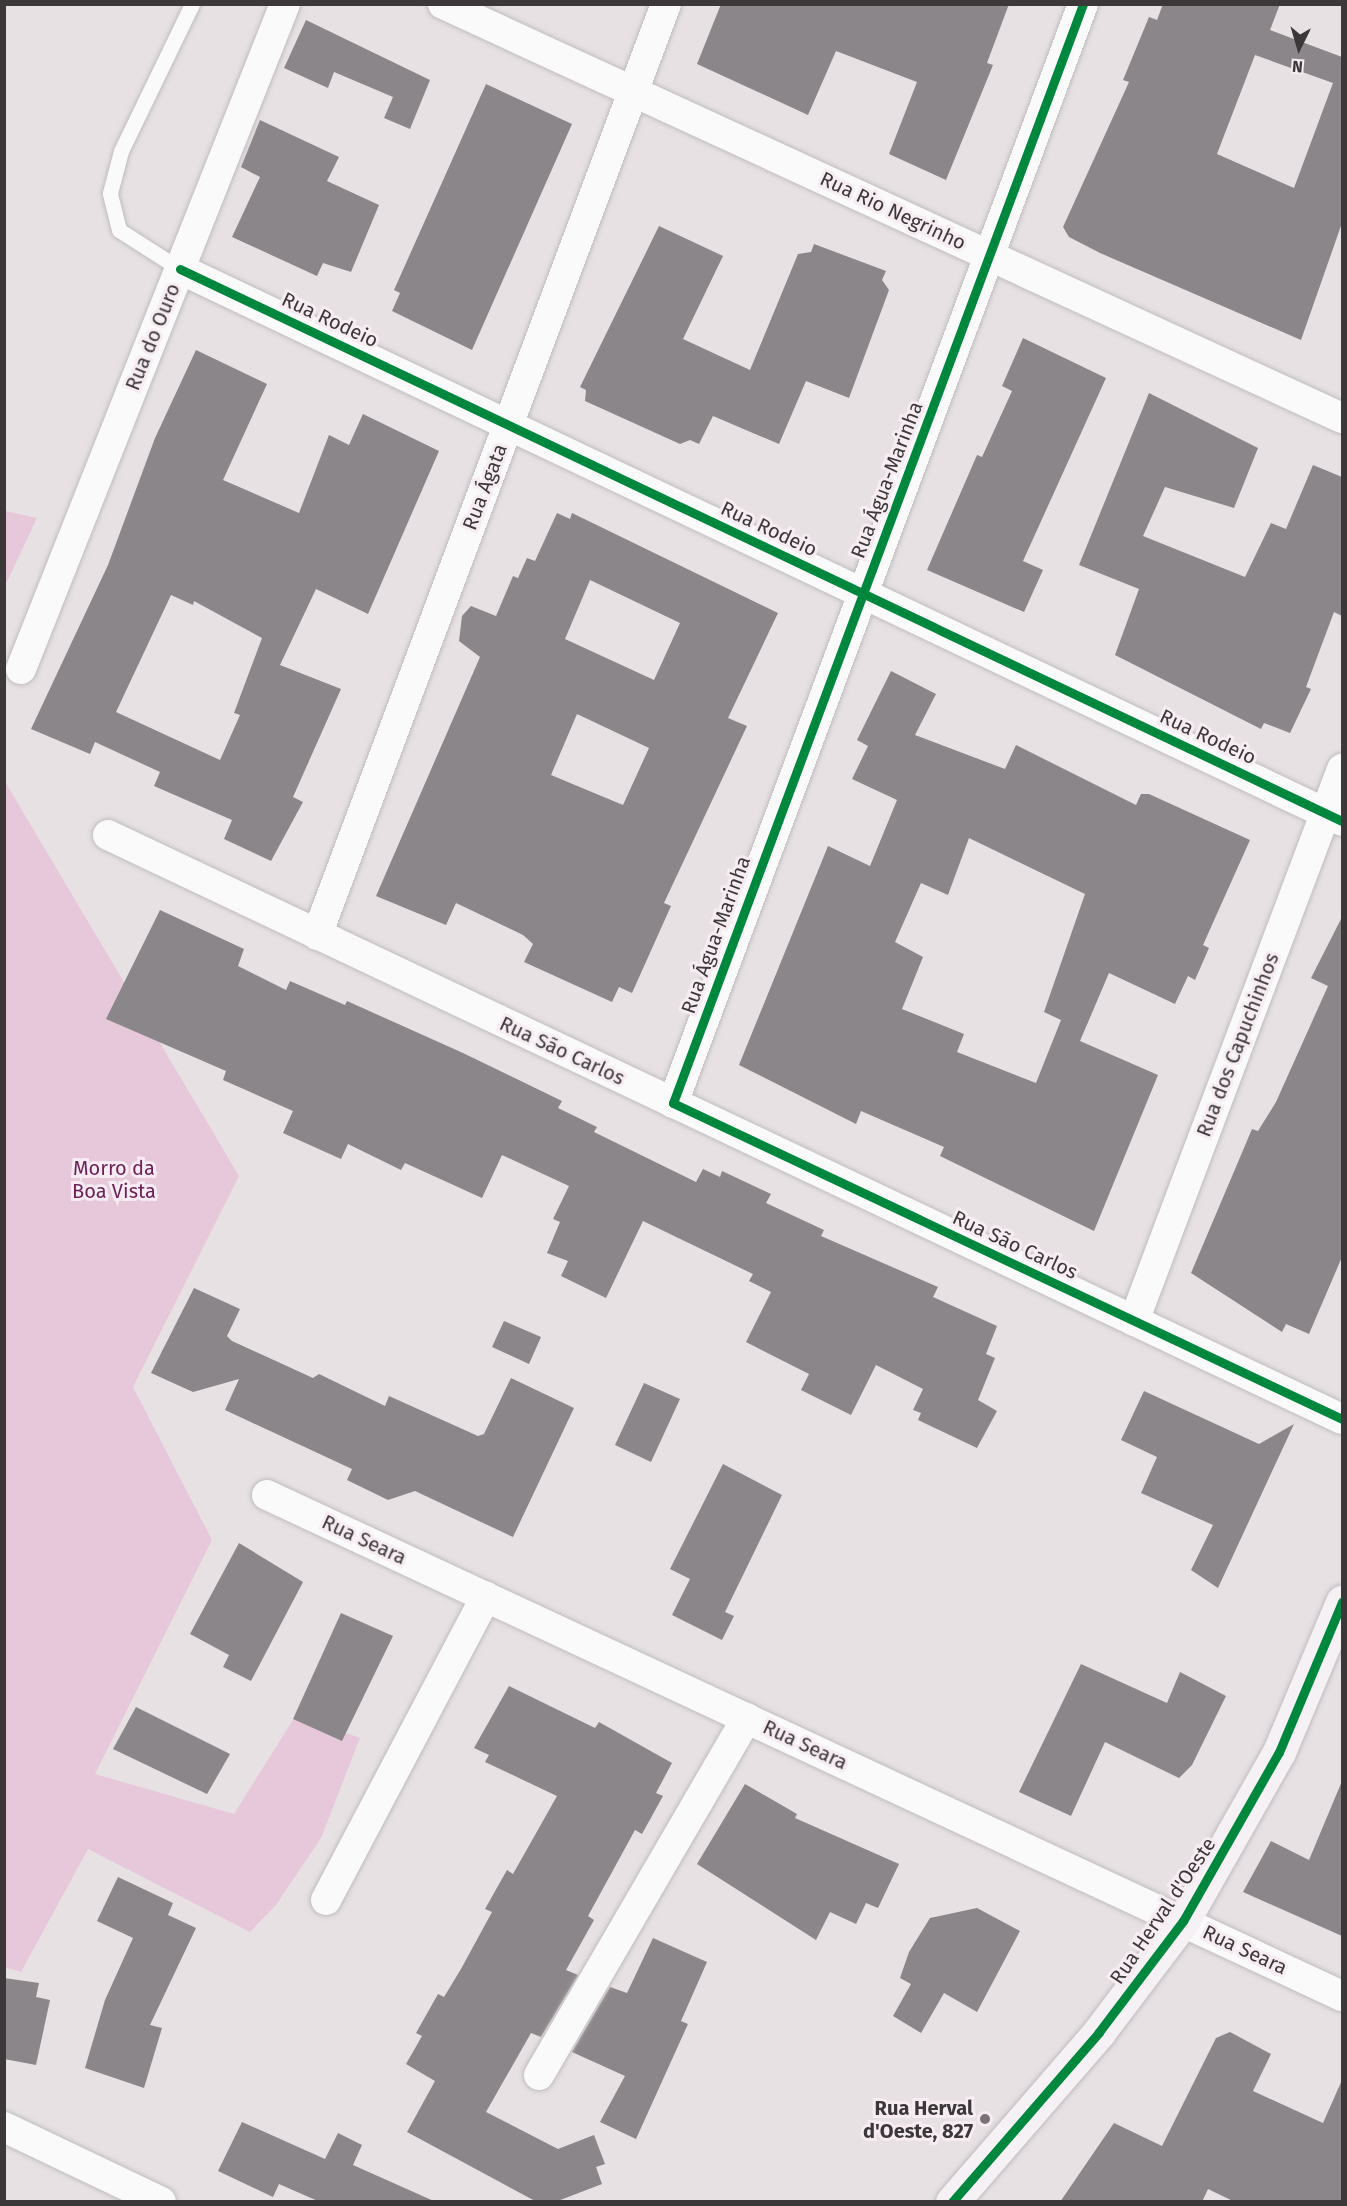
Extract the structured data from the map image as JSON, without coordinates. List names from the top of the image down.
{
  "streets": {
    "main road": ["Rua Herval d'Oeste"],
    "street": [
      "Rua Rio Negrinho",
      "Rua Rodeio",
      "Rua do Ouro",
      "Rua Água-Marinha",
      "Rua Ágata",
      "Rua dos Capuchinhos",
      "Rua São Carlos",
      "Rua Seara"
    ]
  },
  "crossings": [
    ["Rua Rio Negrinho", "Rua Água-Marinha"],
    ["Rua Rio Negrinho", "Rua Ágata"],
    ["Rua Rodeio", "Rua do Ouro"],
    ["Rua Rodeio", "Rua Água-Marinha"],
    ["Rua Rodeio", "Rua Ágata"],
    ["Rua Rodeio", "Rua dos Capuchinhos"],
    ["Rua Água-Marinha", "Rua São Carlos"],
    ["Rua Ágata", "Rua São Carlos"],
    ["Rua dos Capuchinhos", "Rua São Carlos"],
    ["Rua Seara", "Rua Herval d'Oeste"]
  ],
  "parks": ["Morro da Boa Vista"],
  "places": ["Rua Herval d'Oeste, 827"],
  "north": "bottom"
}
